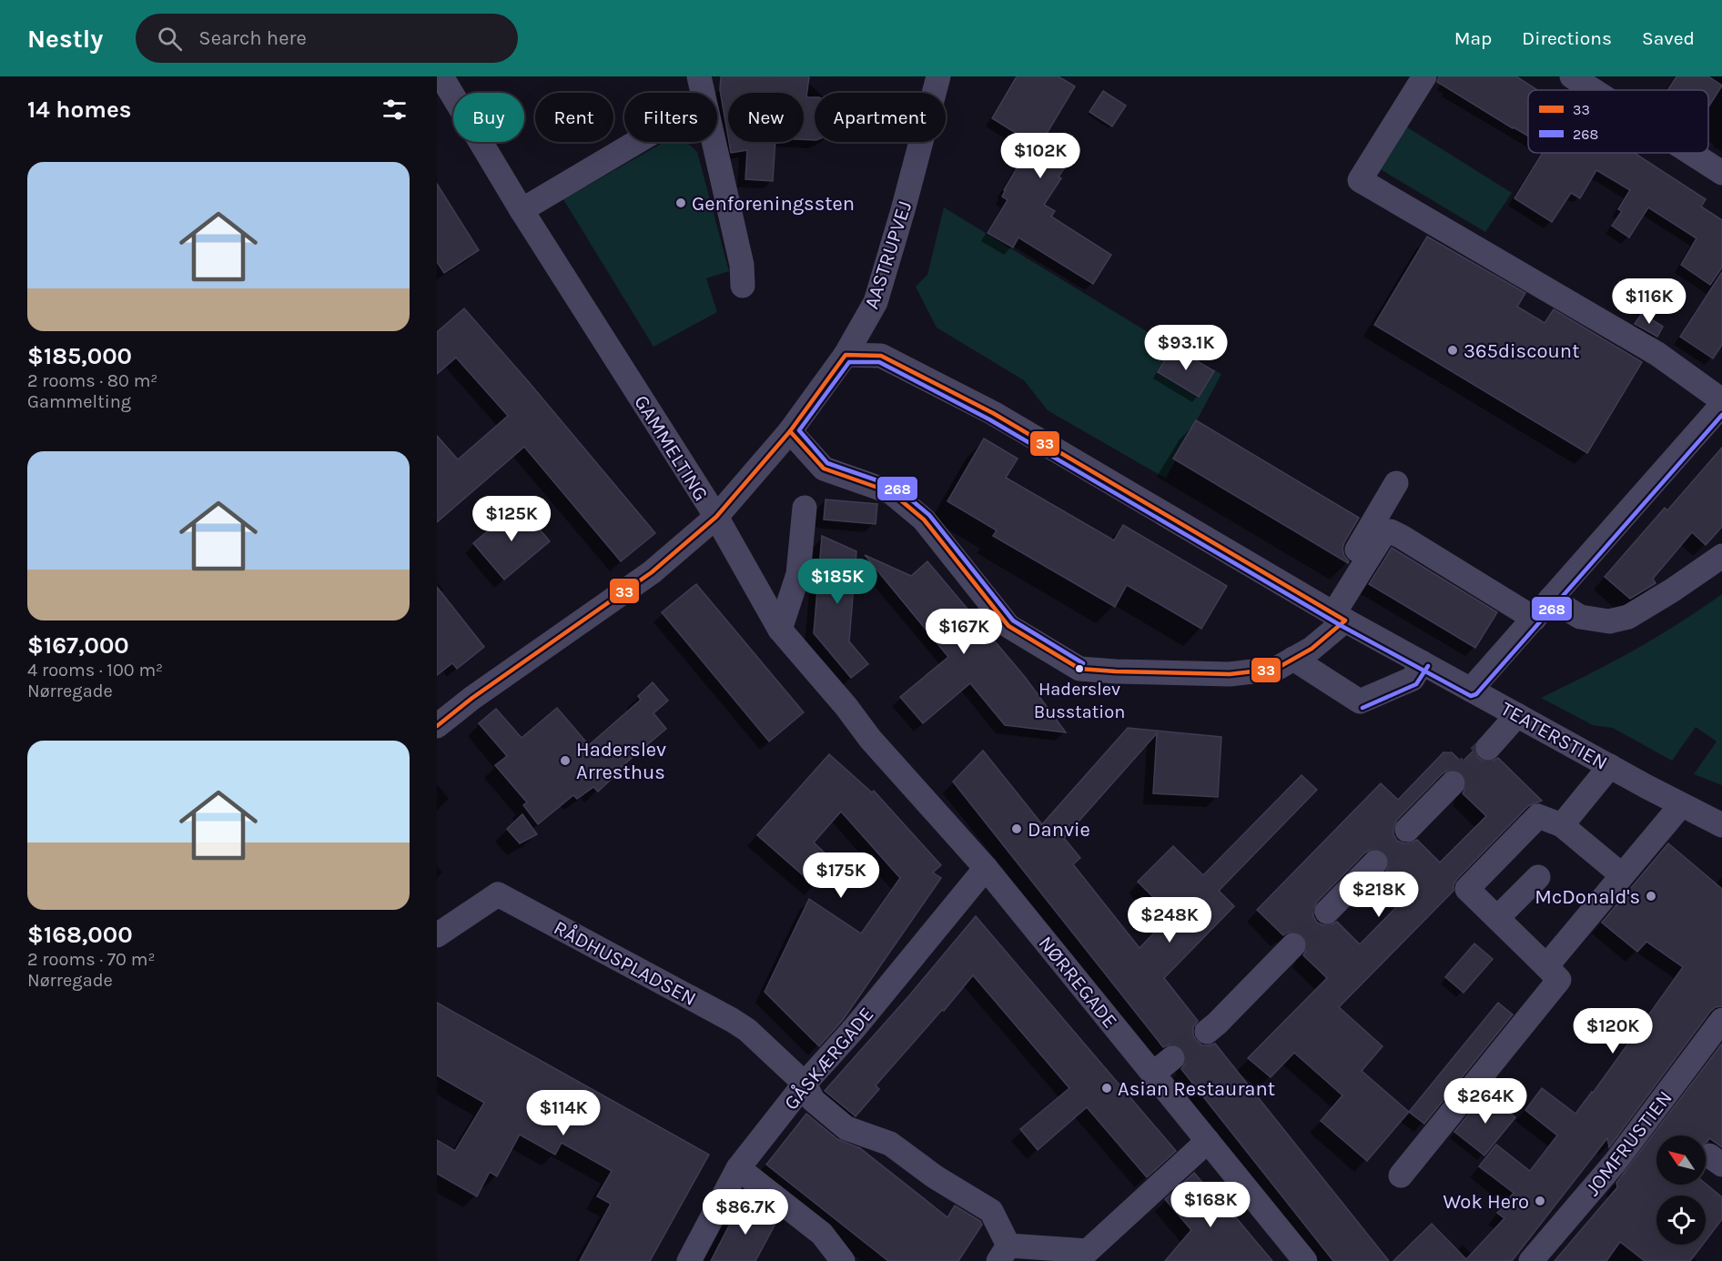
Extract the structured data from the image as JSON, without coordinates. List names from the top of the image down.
{
  "streets": {
    "street": [
      "AASTRUPVEJ",
      "GAMMELTING",
      "TEATERSTIEN",
      "RÅDHUSPLADSEN",
      "NØRREGADE",
      "GÅSKÆRGADE",
      "JOMFRUSTIEN"
    ]
  },
  "crossings": [
    ["AASTRUPVEJ", "GAMMELTING"],
    ["AASTRUPVEJ", "TEATERSTIEN"],
    ["GAMMELTING", "NØRREGADE"],
    ["RÅDHUSPLADSEN", "GÅSKÆRGADE"],
    ["NØRREGADE", "GÅSKÆRGADE"]
  ],
  "places": [
    "Genforeningssten",
    "365discount",
    "Haderslev Busstation",
    "Haderslev Arresthus",
    "Danvie",
    "McDonald's",
    "Asian Restaurant",
    "Wok Hero"
  ],
  "lines": ["transit line 33", "transit line 268"],
  "legend": ["33", "268"],
  "north": "top left",
  "page": {
    "header": "Nestly",
    "search": "Search here",
    "nav": ["Map", "Directions", "Saved"],
    "heading": "14 homes",
    "chip": [
      "Buy",
      "Rent",
      "Filters",
      "New",
      "Apartment"
    ],
    "price": [
      "$102K",
      "$116K",
      "$93.1K",
      "$125K",
      "$185K",
      "$167K",
      "$175K",
      "$218K",
      "$248K",
      "$120K",
      "$264K",
      "$114K",
      "$168K",
      "$86.7K"
    ],
    "list": [
      {
        "name": "$185,000",
        "note": "2 rooms · 80 m² · Gammelting"
      },
      {
        "name": "$167,000",
        "note": "4 rooms · 100 m² · Nørregade"
      },
      {
        "name": "$168,000",
        "note": "2 rooms · 70 m² · Nørregade"
      }
    ]
  }
}
